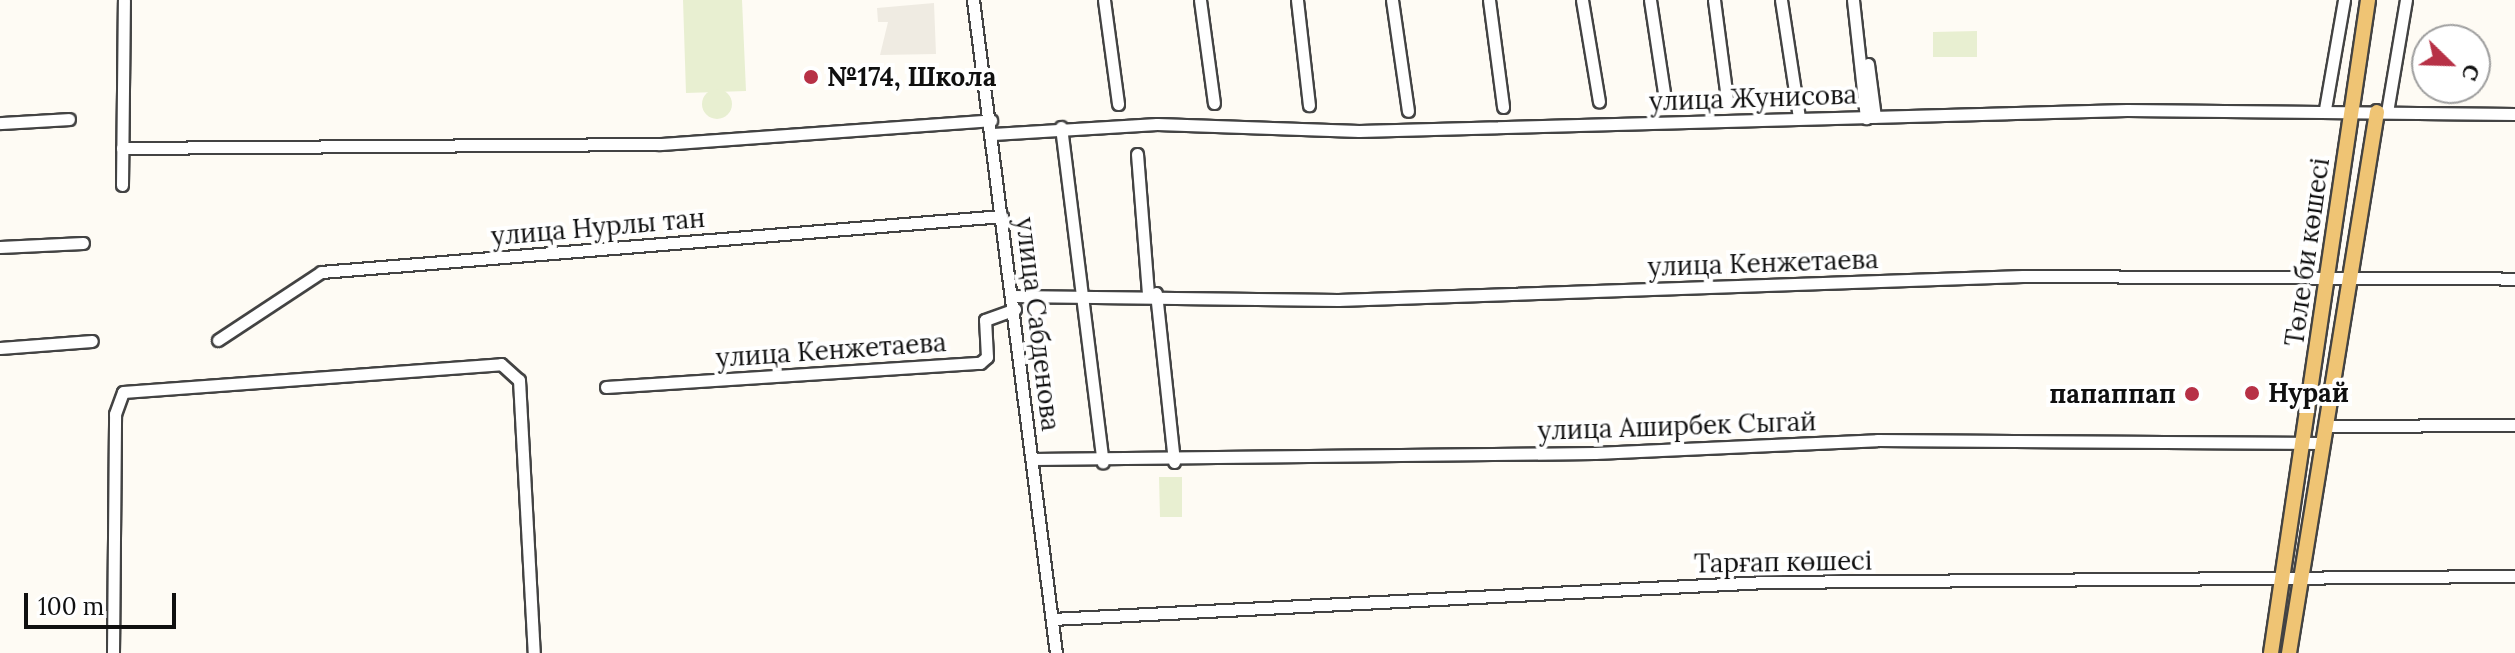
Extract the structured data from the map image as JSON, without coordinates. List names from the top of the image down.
{
  "streets": {
    "main road": ["Төле би көшесі"],
    "street": [
      "улица Жунисова",
      "улица Нурлы тан",
      "улица Кенжетаева",
      "улица Сабденова",
      "улица Аширбек Сыгай",
      "Тарғап көшесі"
    ]
  },
  "crossings": [
    ["улица Жунисова", "Төле би көшесі"],
    ["улица Жунисова", "улица Сабденова"],
    ["улица Нурлы тан", "улица Сабденова"],
    ["Төле би көшесі", "улица Кенжетаева"],
    ["Төле би көшесі", "улица Аширбек Сыгай"],
    ["Төле би көшесі", "Тарғап көшесі"],
    ["улица Кенжетаева", "улица Сабденова"],
    ["улица Сабденова", "улица Аширбек Сыгай"],
    ["улица Сабденова", "Тарғап көшесі"]
  ],
  "places": ["№174, Школа", "Нурай", "папаппап"],
  "scale_bar": "100 m",
  "north": "bottom right"
}
